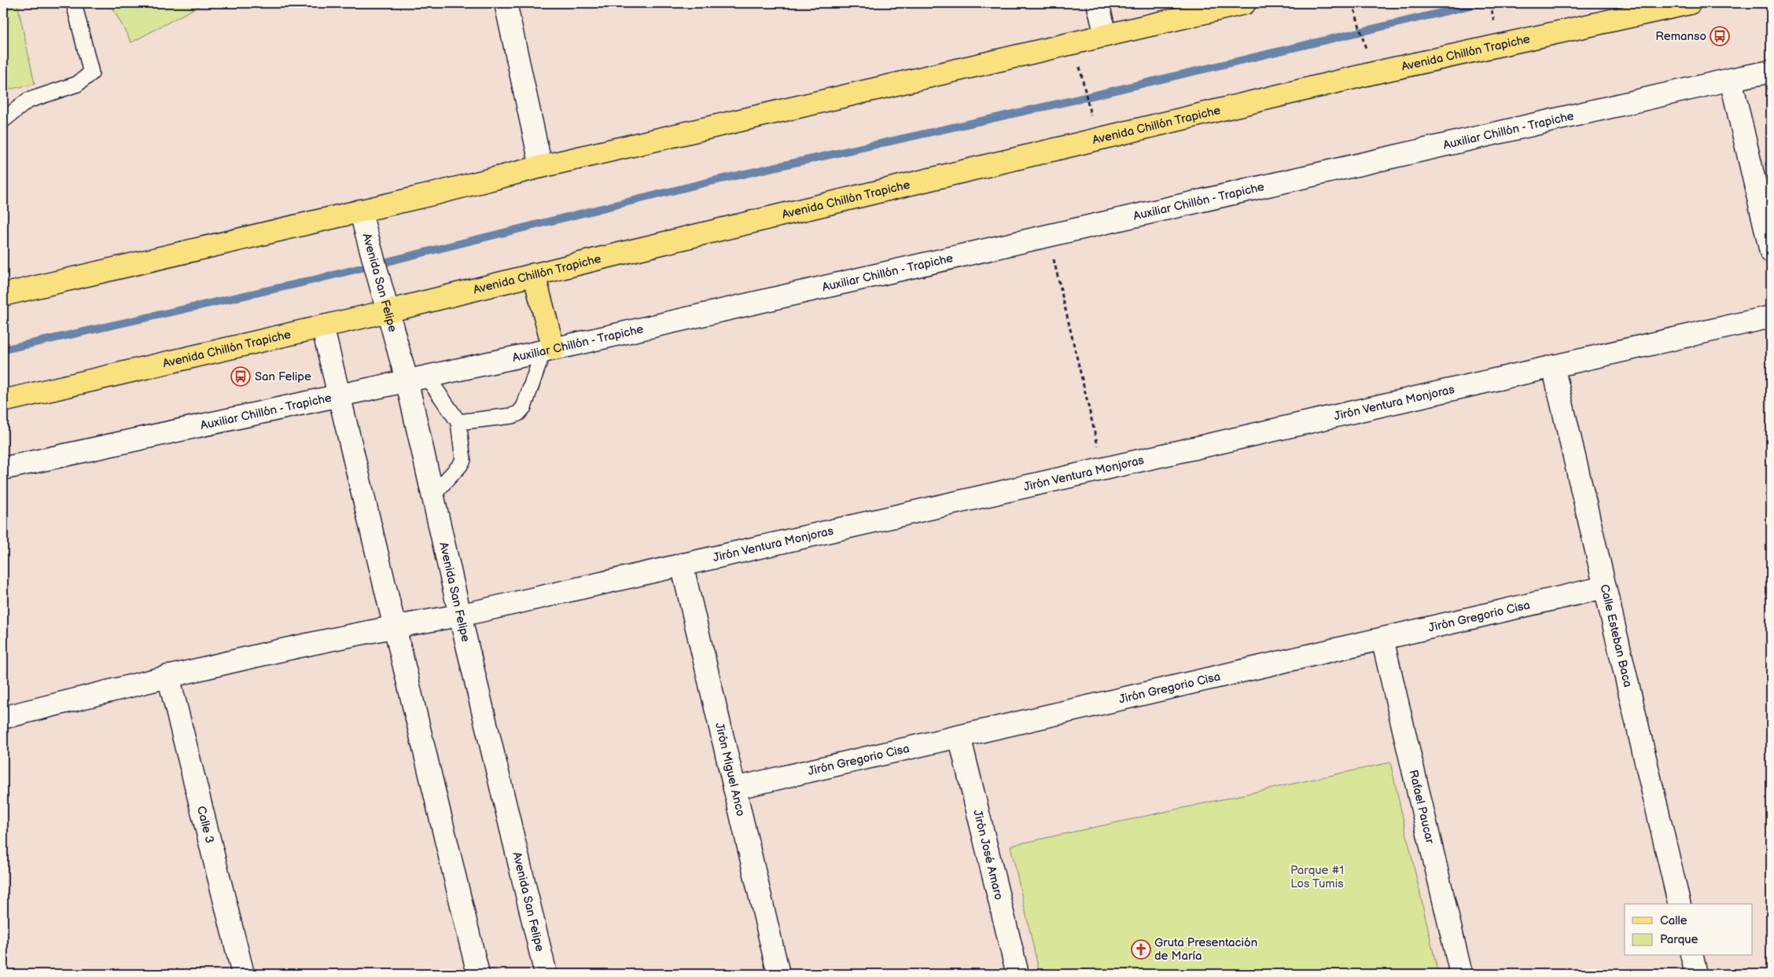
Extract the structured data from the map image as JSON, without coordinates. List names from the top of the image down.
{
  "streets": {
    "main road": ["Avenida Chillón Trapiche"],
    "street": [
      "Auxiliar Chillón - Trapiche",
      "Avenida San Felipe",
      "Jirón Ventura Monjoras",
      "Jirón Gregorio Cisa",
      "Calle Esteban Baca",
      "Jirón Miguel Anco",
      "Rafael Paucar",
      "Calle 3",
      "Jirón José Amaro"
    ]
  },
  "crossings": [
    ["Avenida Chillón Trapiche", "Avenida San Felipe"],
    ["Auxiliar Chillón - Trapiche", "Avenida San Felipe"],
    ["Avenida San Felipe", "Jirón Ventura Monjoras"],
    ["Jirón Ventura Monjoras", "Calle Esteban Baca"],
    ["Jirón Ventura Monjoras", "Jirón Miguel Anco"],
    ["Jirón Ventura Monjoras", "Calle 3"],
    ["Jirón Gregorio Cisa", "Calle Esteban Baca"],
    ["Jirón Gregorio Cisa", "Jirón Miguel Anco"],
    ["Jirón Gregorio Cisa", "Rafael Paucar"],
    ["Jirón Gregorio Cisa", "Jirón José Amaro"]
  ],
  "parks": ["Parque #1 Los Tumis"],
  "places": {
    "bus stop": ["Remanso", "San Felipe"],
    "church": ["Gruta Presentación de María"]
  },
  "legend": ["Calle", "Parque"]
}
